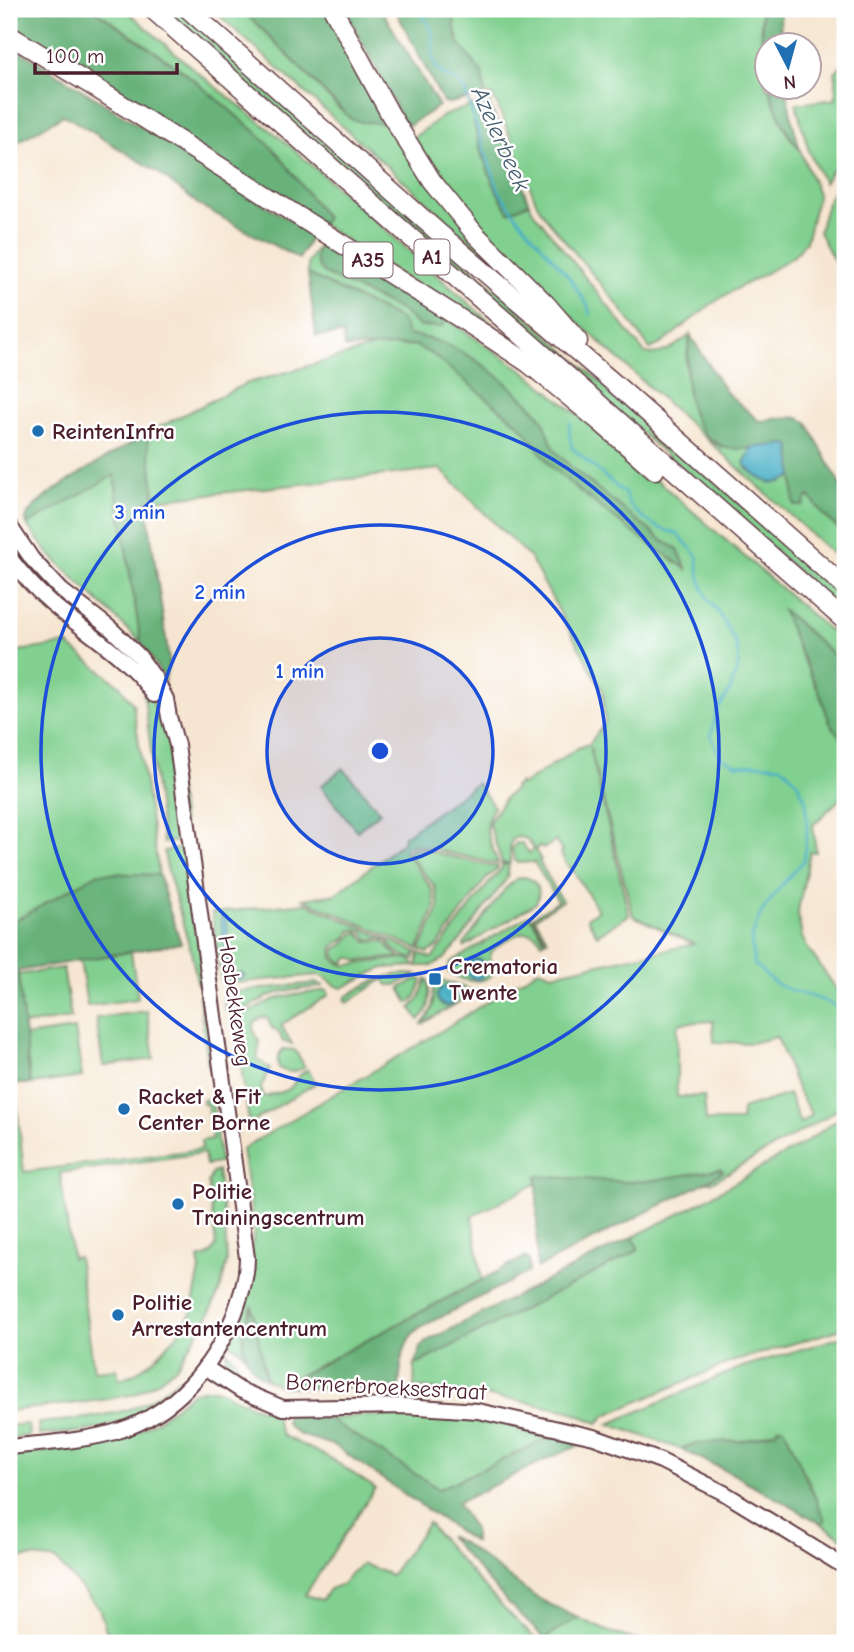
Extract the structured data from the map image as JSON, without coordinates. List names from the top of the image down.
{
  "streets": {
    "highway": ["A1", "A35"],
    "main road": ["Hosbekkeweg", "Bornerbroeksestraat"]
  },
  "crossings": [
    ["A1", "A35"],
    ["Hosbekkeweg", "Bornerbroeksestraat"]
  ],
  "water": ["Azelerbeek"],
  "places": {
    "other": [
      "ReintenInfra",
      "Racket & Fit Center Borne",
      "Politie Trainingscentrum",
      "Politie Arrestantencentrum"
    ],
    "transit": ["Crematoria Twente"]
  },
  "scale_bar": "100 m",
  "north": "bottom",
  "rings": ["3 min", "2 min", "1 min"]
}
